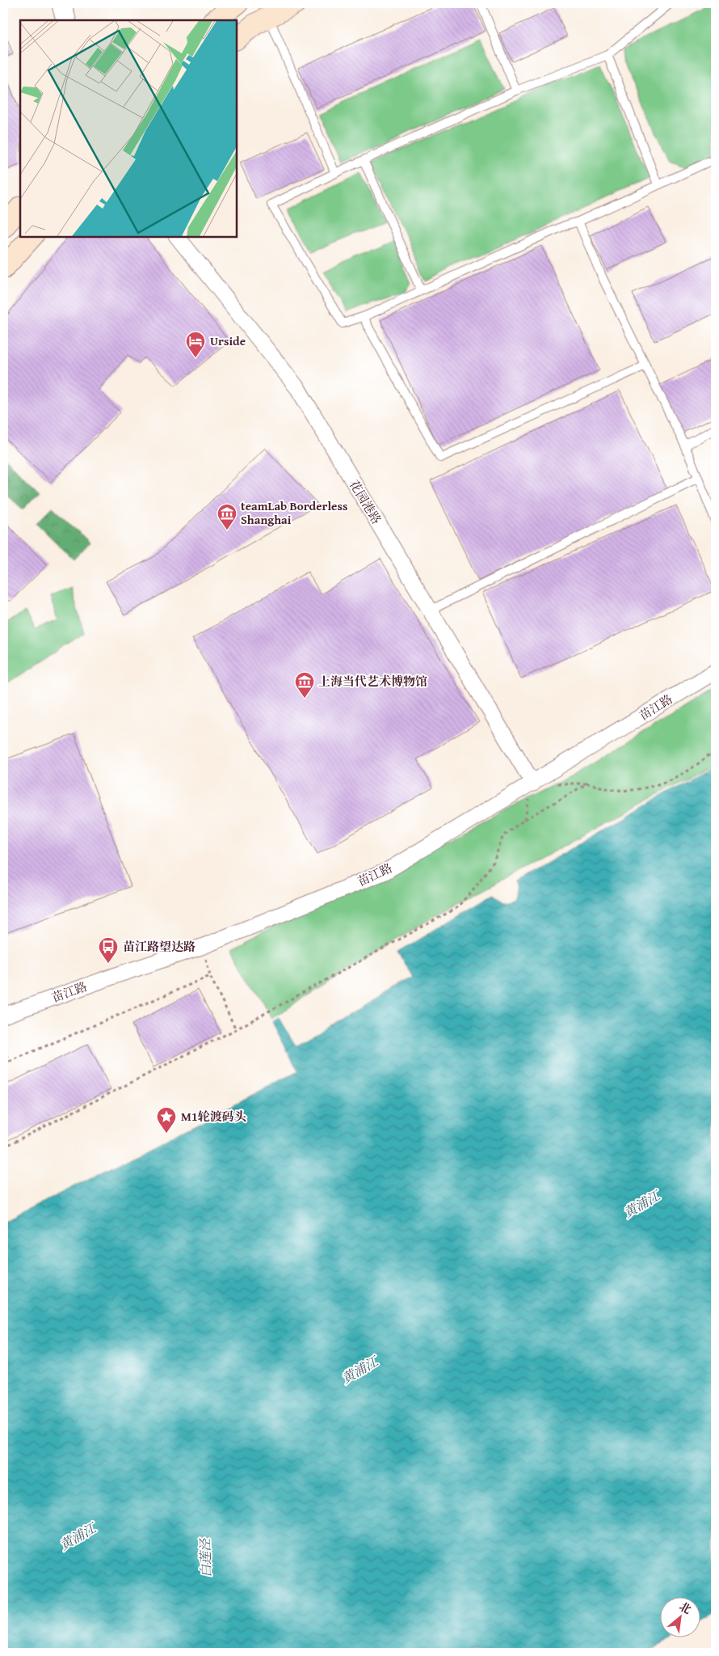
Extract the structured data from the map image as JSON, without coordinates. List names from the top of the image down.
{
  "streets": {
    "street": ["花园港路", "苗江路"]
  },
  "crossings": [
    ["花园港路", "苗江路"]
  ],
  "water": ["黄浦江", "白莲泾"],
  "places": {
    "hotel": ["Urside"],
    "museum": ["teamLab Borderless Shanghai", "上海当代艺术博物馆"],
    "bus stop": ["苗江路望达路"],
    "place": ["M1轮渡码头"]
  },
  "north": "top right"
}
